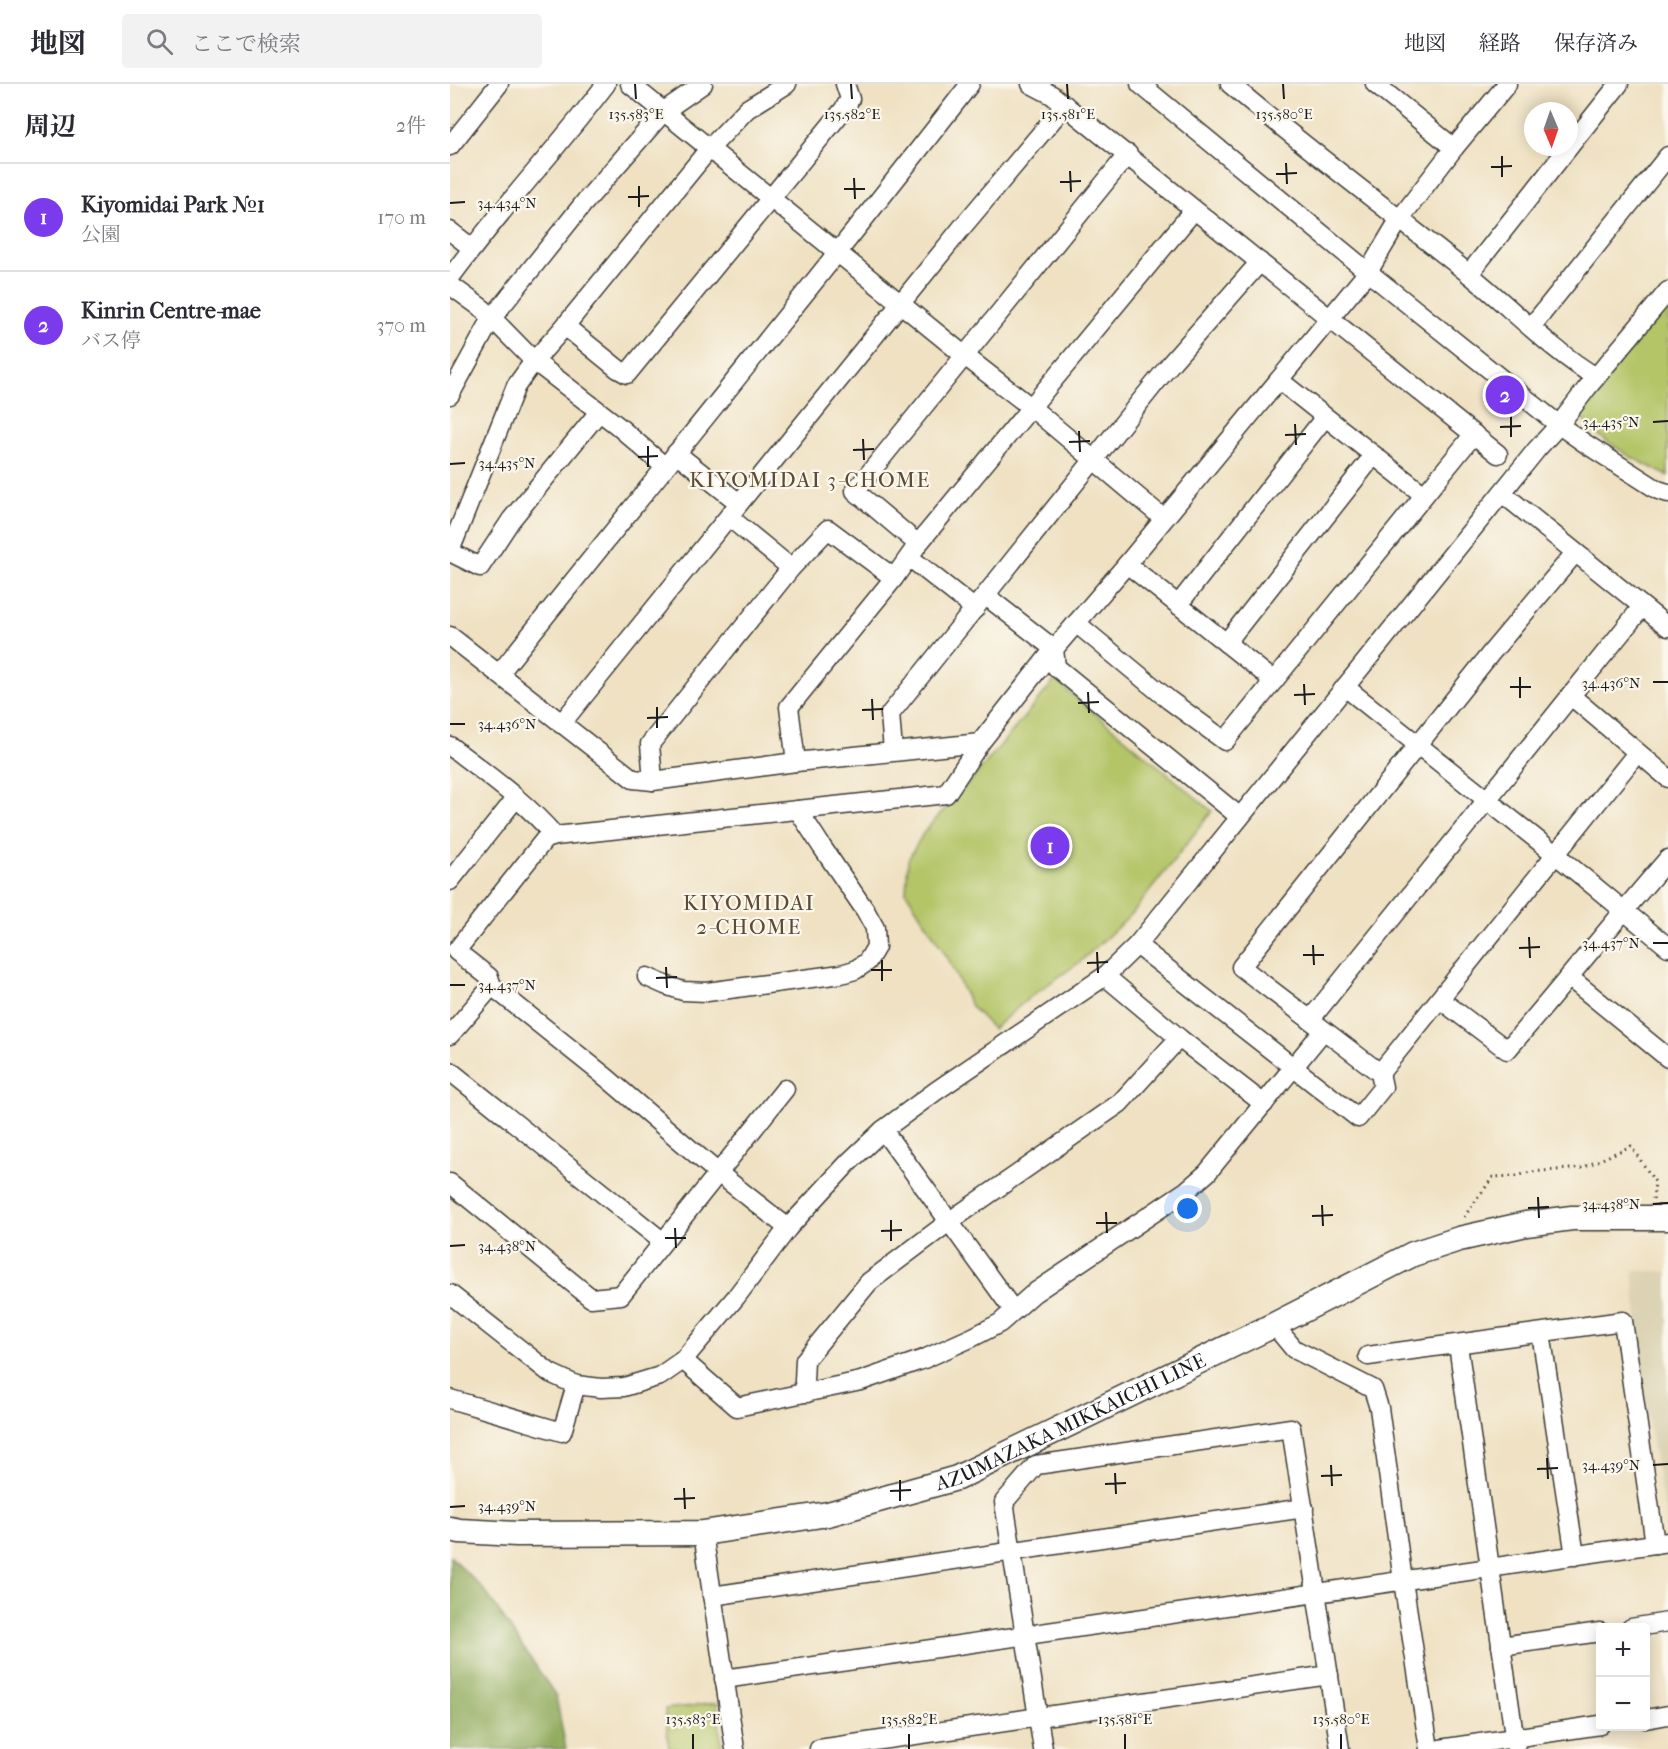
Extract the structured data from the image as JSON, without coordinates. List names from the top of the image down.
{
  "streets": {
    "main road": ["AZUMAZAKA MIKKAICHI LINE"]
  },
  "districts": ["KIYOMIDAI 3-CHOME", "KIYOMIDAI 2-CHOME"],
  "north": "bottom",
  "page": {
    "header": "地図",
    "search": "ここで検索",
    "nav": ["地図", "経路", "保存済み"],
    "heading": ["周辺", "2件"],
    "list": [
      {
        "mark": "1",
        "name": "Kiyomidai Park №1",
        "note": "公園",
        "value": "170 m"
      },
      {
        "mark": "2",
        "name": "Kinrin Centre-mae",
        "note": "バス停",
        "value": "370 m"
      }
    ],
    "pins": ["2", "1"],
    "map_buttons": ["+", "−"]
  },
  "coordinates": [
    "135.583°E",
    "135.582°E",
    "135.581°E",
    "135.580°E",
    "34.434°N",
    "34.435°N",
    "34.436°N",
    "34.437°N",
    "34.438°N",
    "34.439°N"
  ]
}
